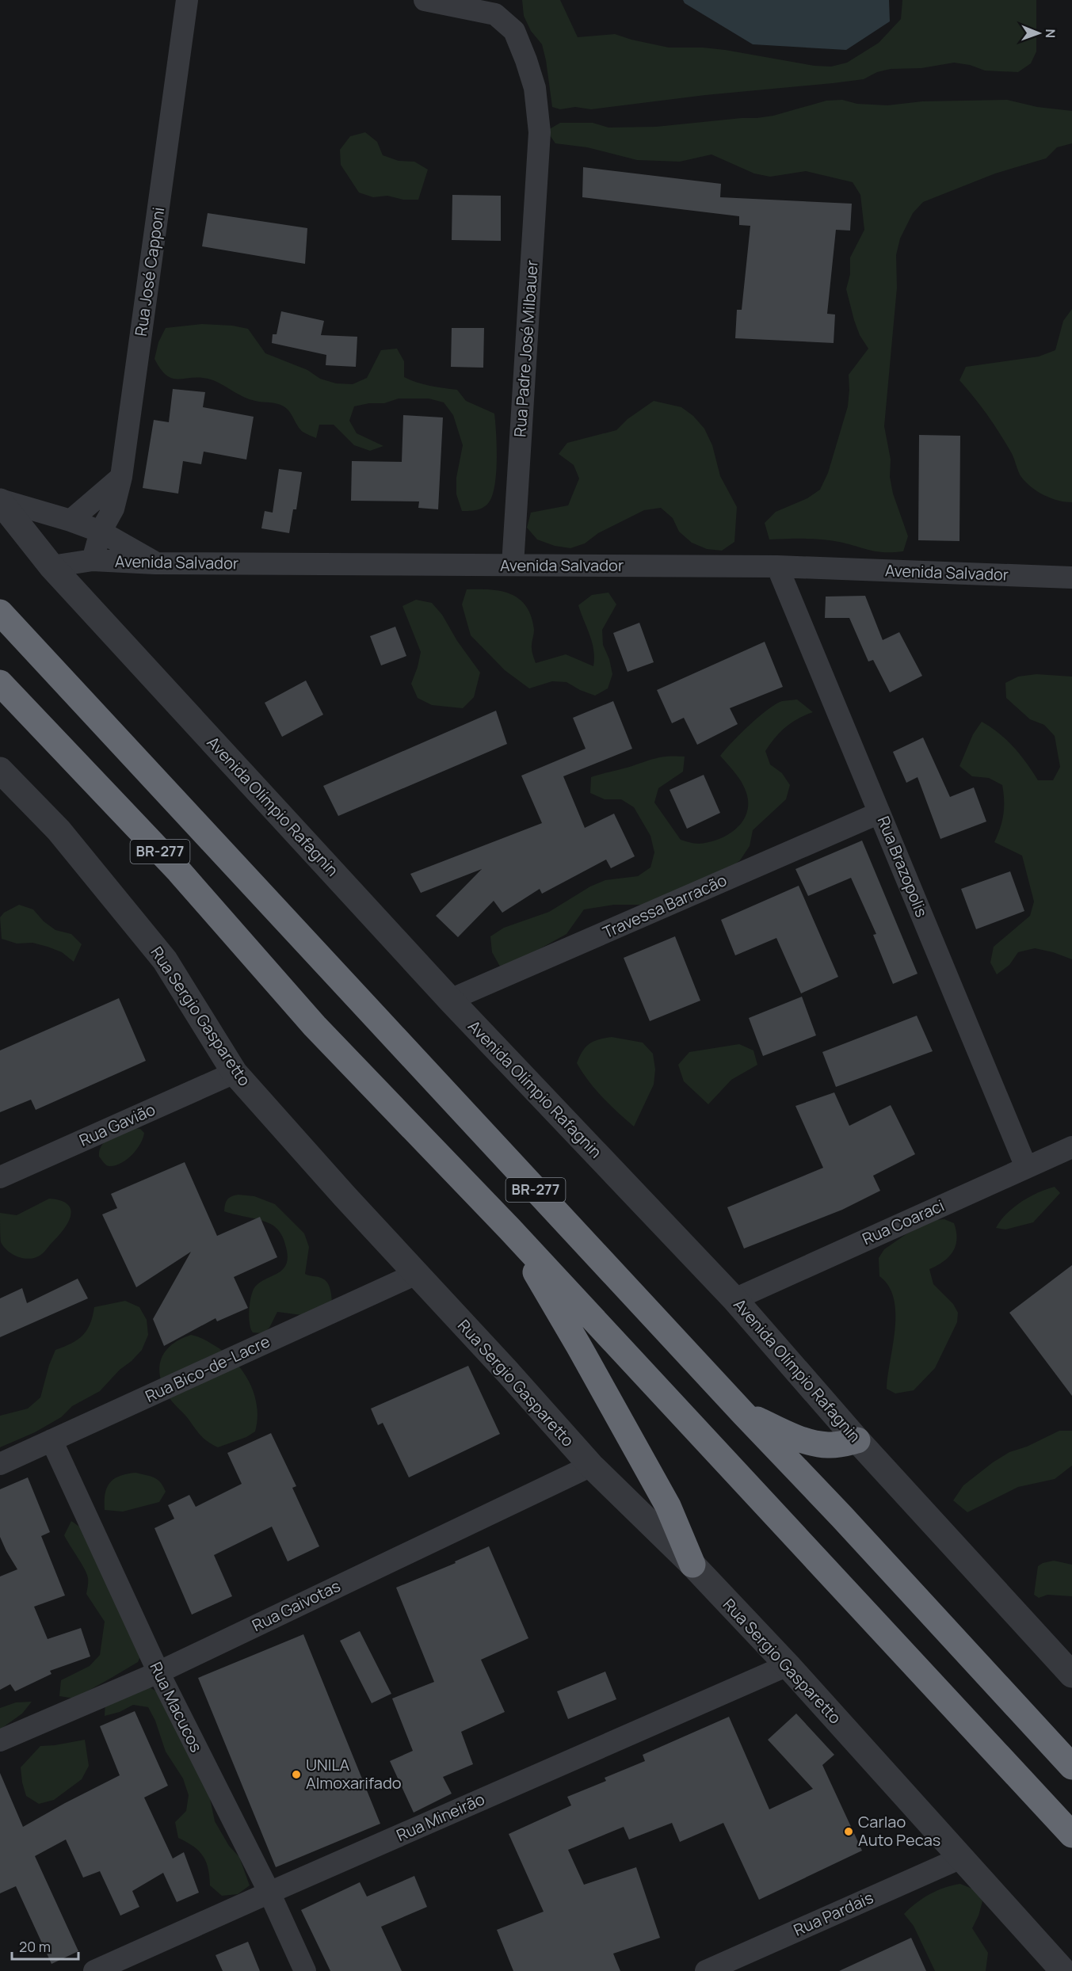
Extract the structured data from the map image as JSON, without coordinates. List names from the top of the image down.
{
  "streets": {
    "highway": ["BR-277"],
    "street": [
      "Rua José Capponi",
      "Rua Padre José Milbauer",
      "Avenida Salvador",
      "Avenida Olímpio Rafagnin",
      "Rua Brazopolis",
      "Travessa Barracão",
      "Rua Sergio Gasparetto",
      "Rua Gavião",
      "Rua Coaraci",
      "Rua Bico-de-Lacre",
      "Rua Gaivotas",
      "Rua Macucos",
      "Rua Mineirão",
      "Rua Pardais"
    ]
  },
  "crossings": [
    ["Rua José Capponi", "Avenida Salvador"],
    ["Rua Padre José Milbauer", "Avenida Salvador"],
    ["Avenida Salvador", "Avenida Olímpio Rafagnin"],
    ["Avenida Salvador", "Rua Brazopolis"],
    ["Avenida Olímpio Rafagnin", "Travessa Barracão"],
    ["Avenida Olímpio Rafagnin", "Rua Coaraci"],
    ["Rua Brazopolis", "Travessa Barracão"],
    ["Rua Brazopolis", "Rua Coaraci"],
    ["Rua Sergio Gasparetto", "Rua Gavião"],
    ["Rua Sergio Gasparetto", "Rua Bico-de-Lacre"],
    ["Rua Sergio Gasparetto", "Rua Gaivotas"],
    ["Rua Sergio Gasparetto", "Rua Mineirão"],
    ["Rua Sergio Gasparetto", "Rua Pardais"],
    ["Rua Bico-de-Lacre", "Rua Macucos"],
    ["Rua Gaivotas", "Rua Macucos"],
    ["Rua Macucos", "Rua Mineirão"]
  ],
  "places": ["UNILA Almoxarifado", "Carlao Auto Pecas"],
  "scale_bar": "20 m",
  "north": "right"
}
